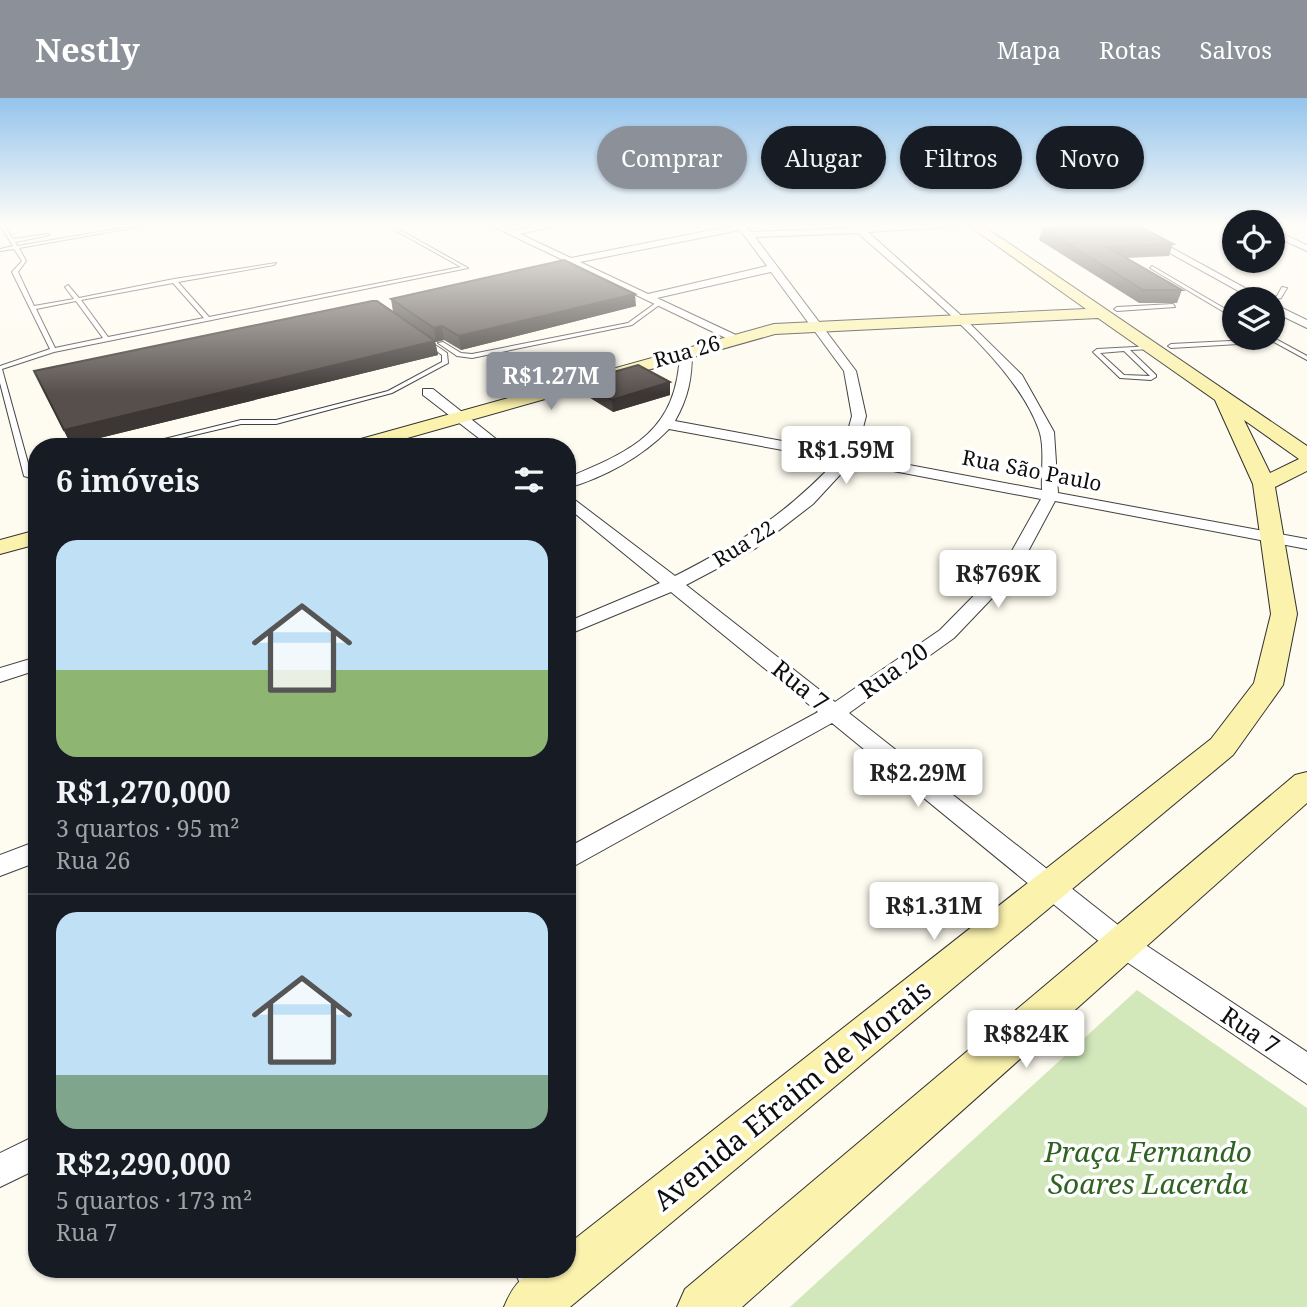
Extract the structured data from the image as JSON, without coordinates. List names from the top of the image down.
{
  "streets": {
    "street": [
      "Rua 26",
      "Rua São Paulo",
      "Rua 22",
      "Rua 20",
      "Rua 7",
      "Avenida Efraim de Morais"
    ]
  },
  "crossings": [
    ["Rua 26", "Rua 22"],
    ["Rua São Paulo", "Rua 22"],
    ["Rua São Paulo", "Rua 20"],
    ["Rua São Paulo", "Avenida Efraim de Morais"],
    ["Rua 22", "Rua 7"],
    ["Rua 20", "Rua 7"],
    ["Rua 7", "Avenida Efraim de Morais"]
  ],
  "parks": ["Praça Fernando Soares Lacerda"],
  "page": {
    "header": "Nestly",
    "nav": ["Mapa", "Rotas", "Salvos"],
    "chip": [
      "Comprar",
      "Alugar",
      "Filtros",
      "Novo"
    ],
    "price": [
      "R$1.27M",
      "R$1.59M",
      "R$769K",
      "R$2.29M",
      "R$1.31M",
      "R$824K"
    ],
    "heading": "6 imóveis",
    "list": [
      {
        "name": "R$1,270,000",
        "note": "3 quartos · 95 m² · Rua 26"
      },
      {
        "name": "R$2,290,000",
        "note": "5 quartos · 173 m² · Rua 7"
      }
    ]
  }
}
